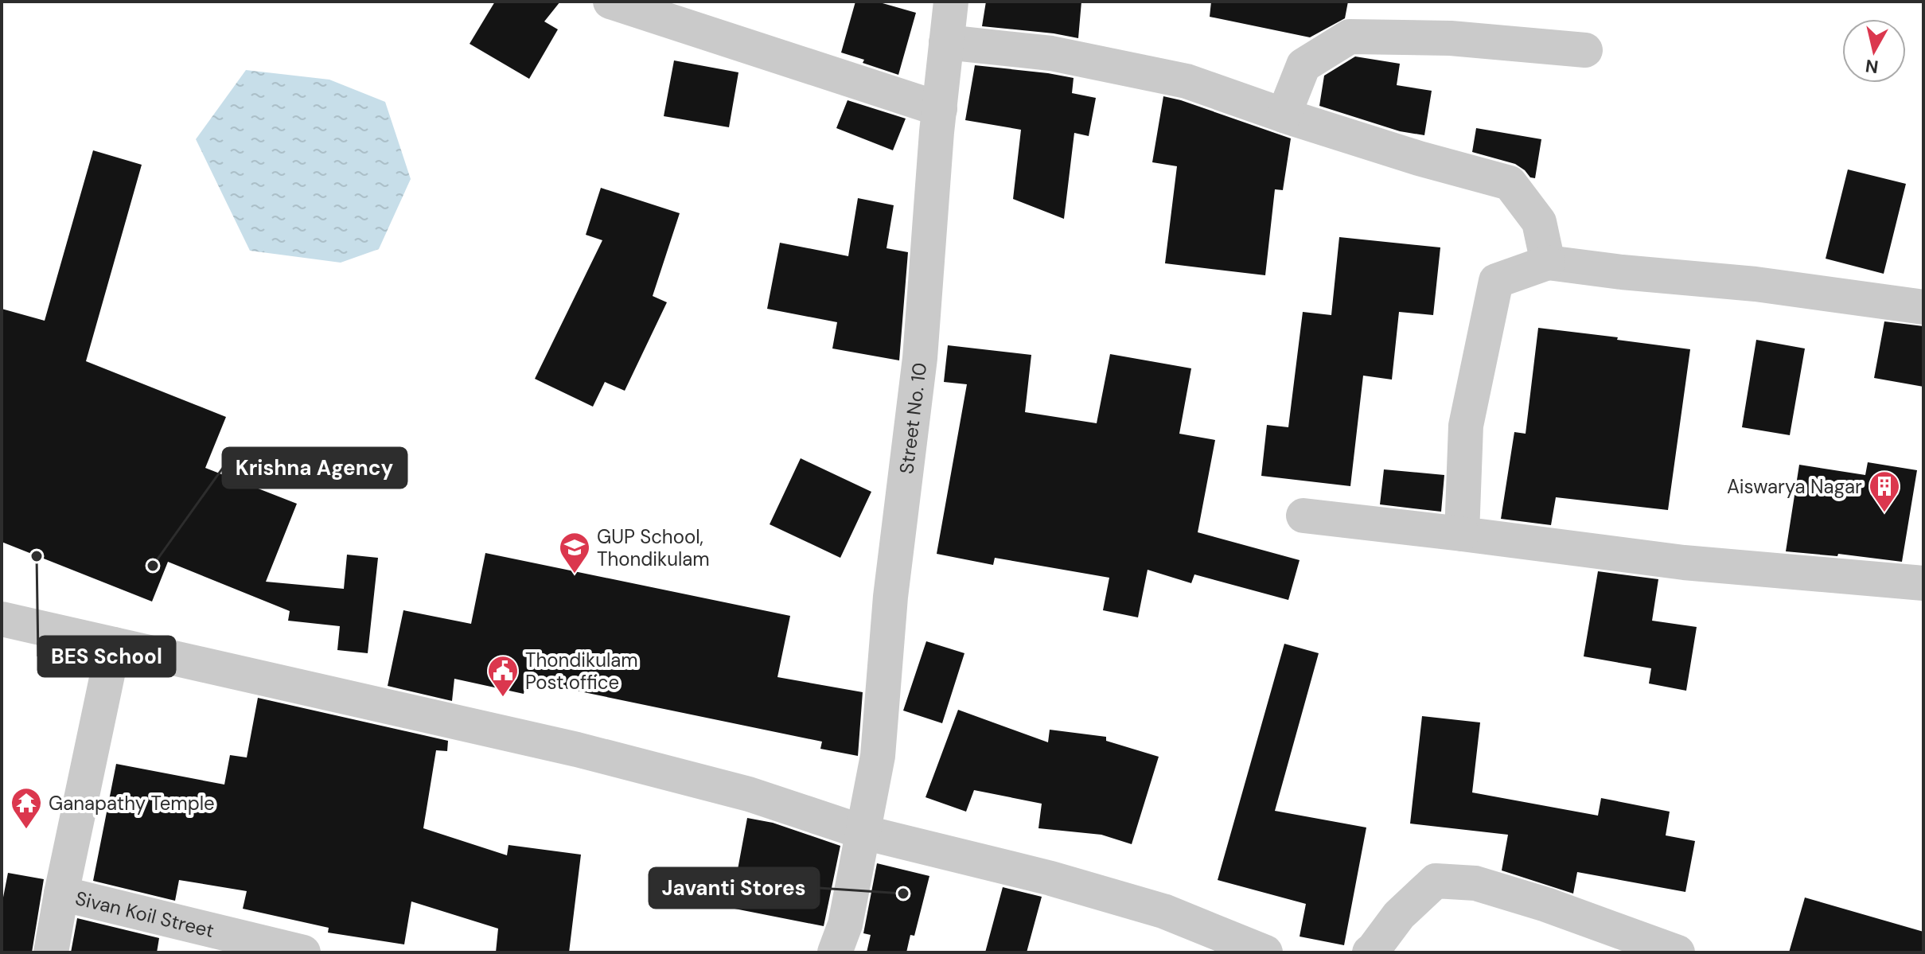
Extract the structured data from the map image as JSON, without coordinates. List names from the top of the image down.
{
  "streets": {
    "street": ["Street No. 10", "Sivan Koil Street"]
  },
  "places": {
    "building": ["Aiswarya Nagar"],
    "other": ["BES School", "Krishna Agency", "Javanti Stores"],
    "school or university": ["GUP School, Thondikulam"],
    "public building": ["Thondikulam Post office"],
    "temple": ["Ganapathy Temple"]
  },
  "north": "bottom"
}
